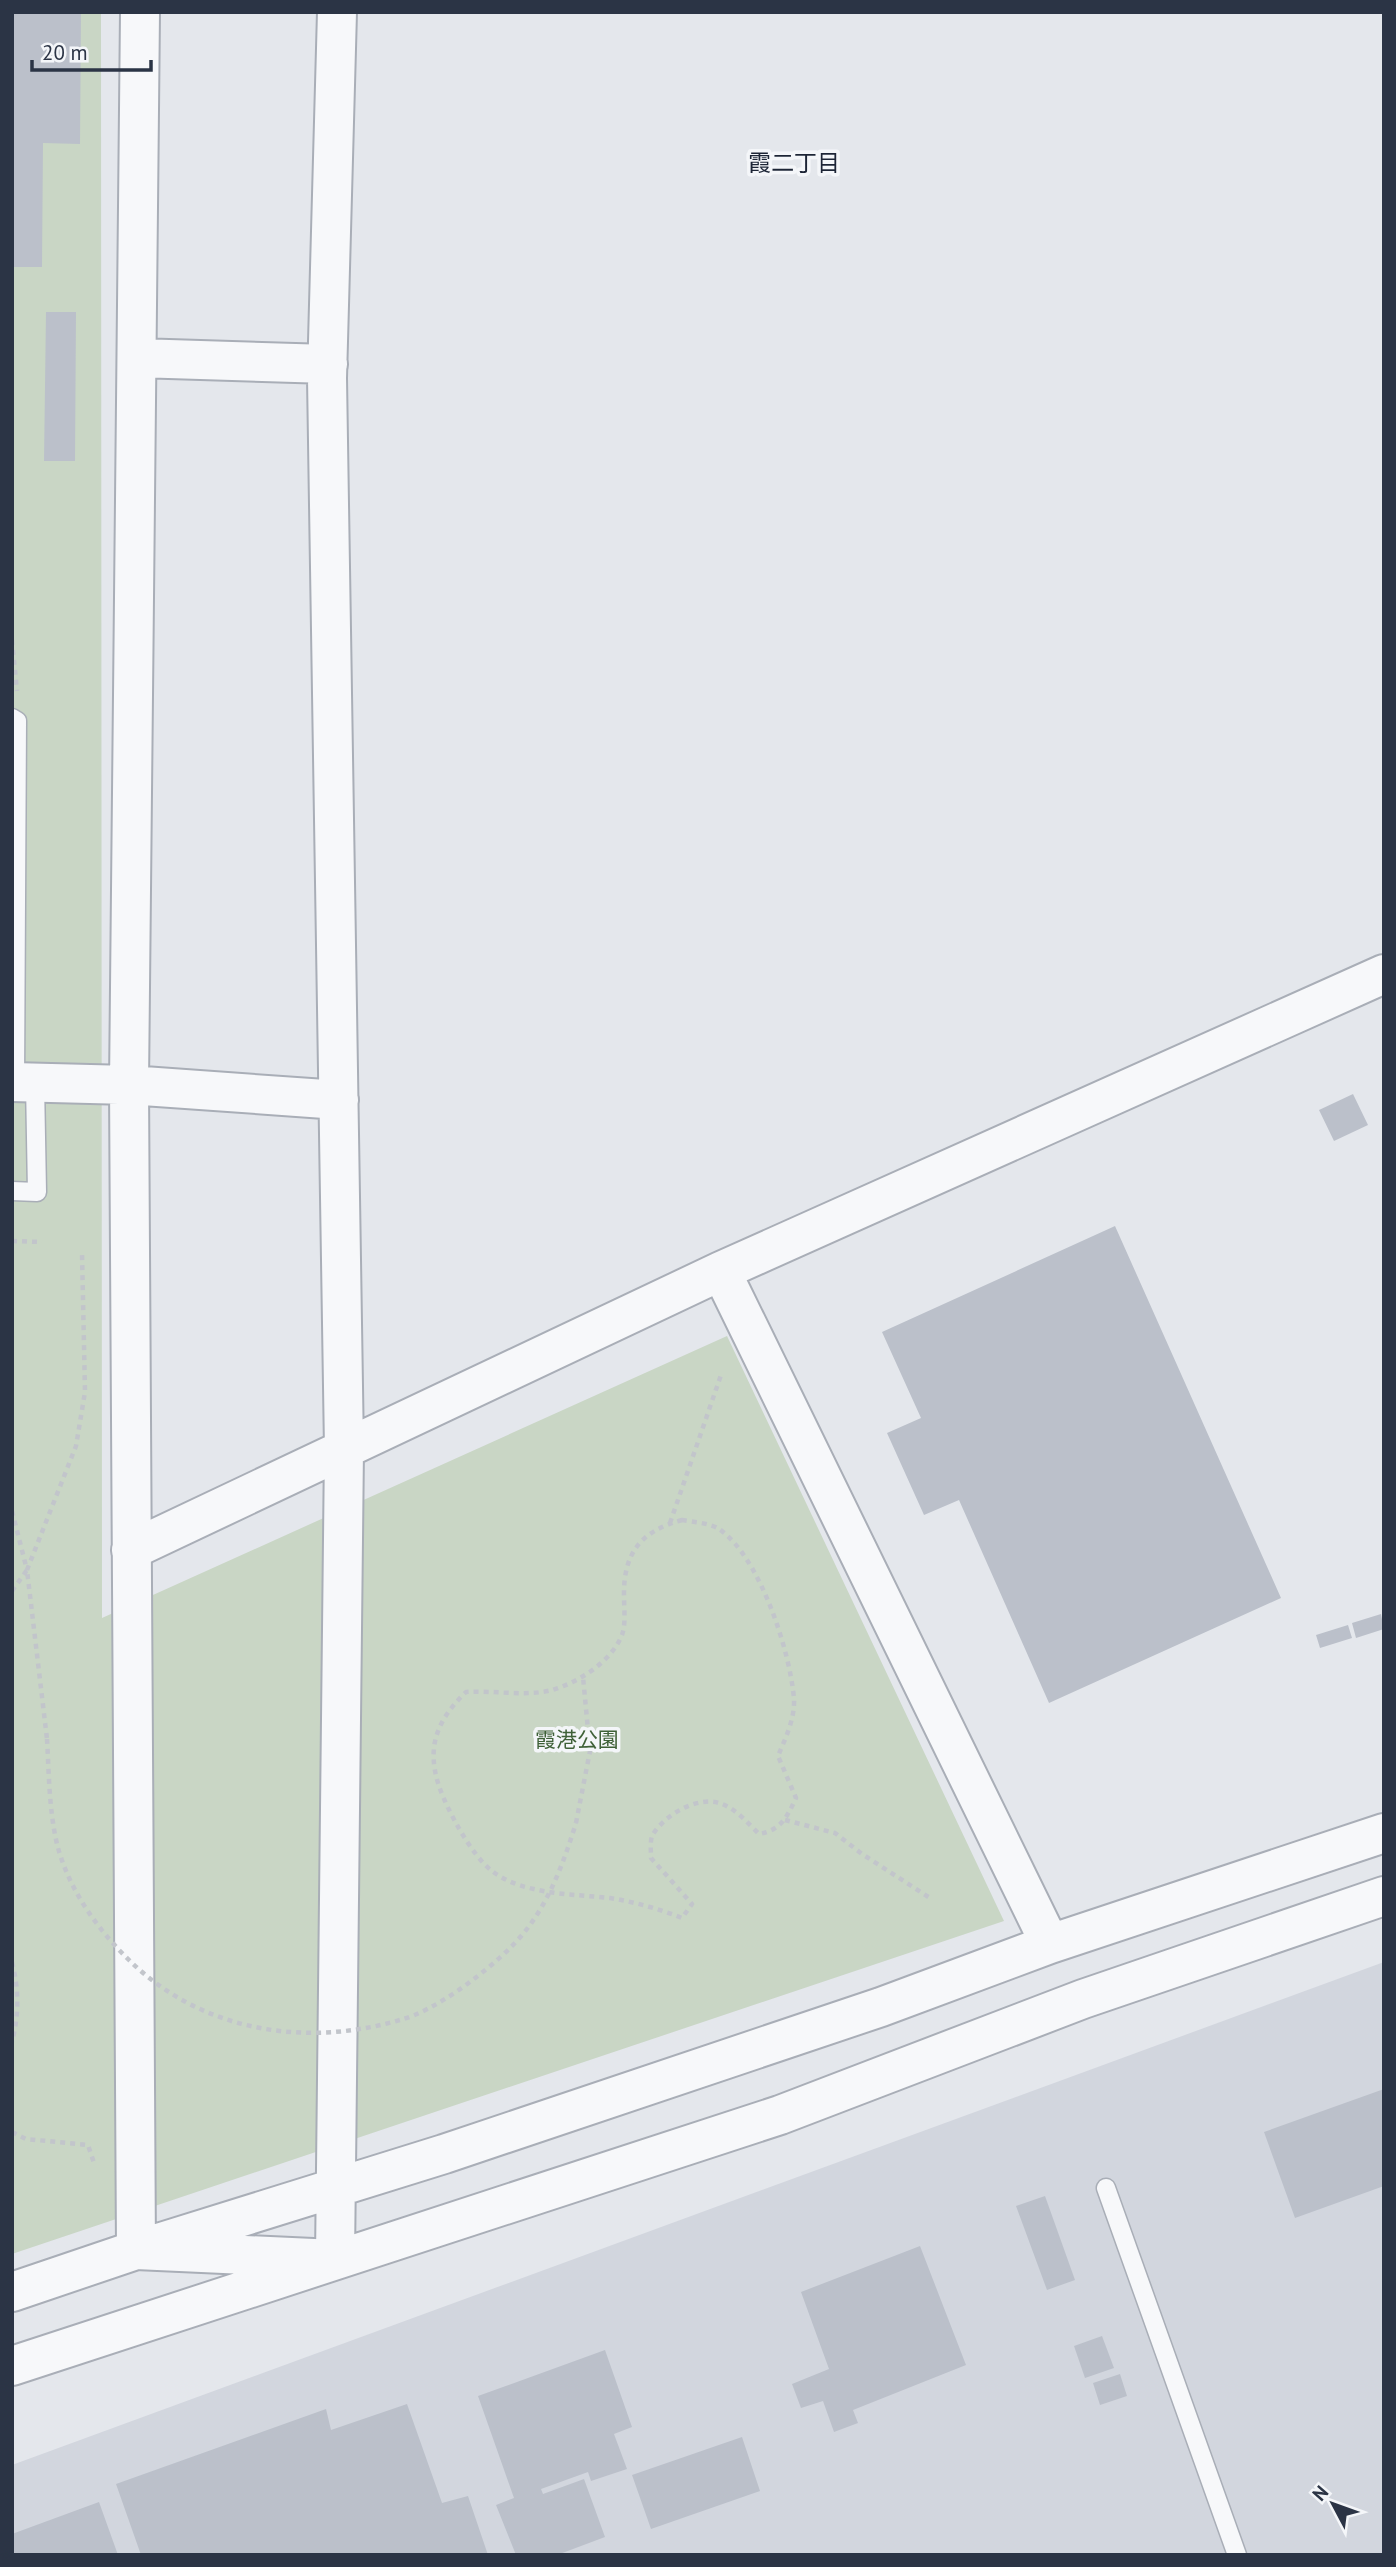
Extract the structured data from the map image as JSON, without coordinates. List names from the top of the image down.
{
  "districts": ["霞二丁目"],
  "parks": ["霞港公園"],
  "scale_bar": "20 m",
  "north": "top left"
}
